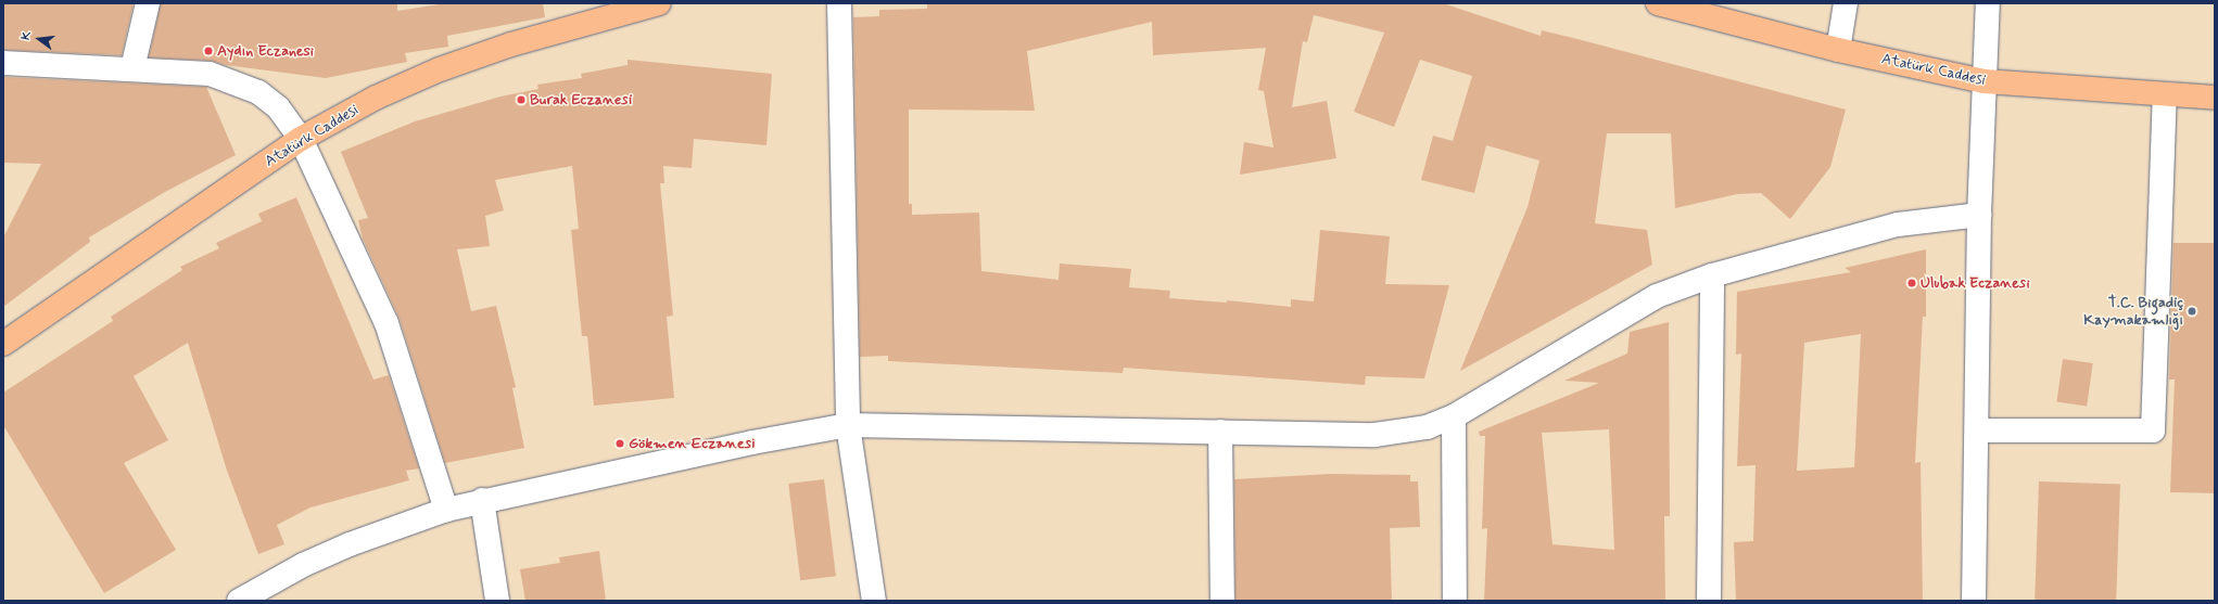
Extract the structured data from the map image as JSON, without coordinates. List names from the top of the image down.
{
  "streets": {
    "main road": ["Atatürk Caddesi"]
  },
  "places": [
    "Aydın Eczanesi",
    "Burak Eczanesi",
    "Ulubak Eczanesi",
    "T.C. Bigadiç Kaymakamlığı",
    "Gökmen Eczanesi"
  ],
  "north": "left"
}
